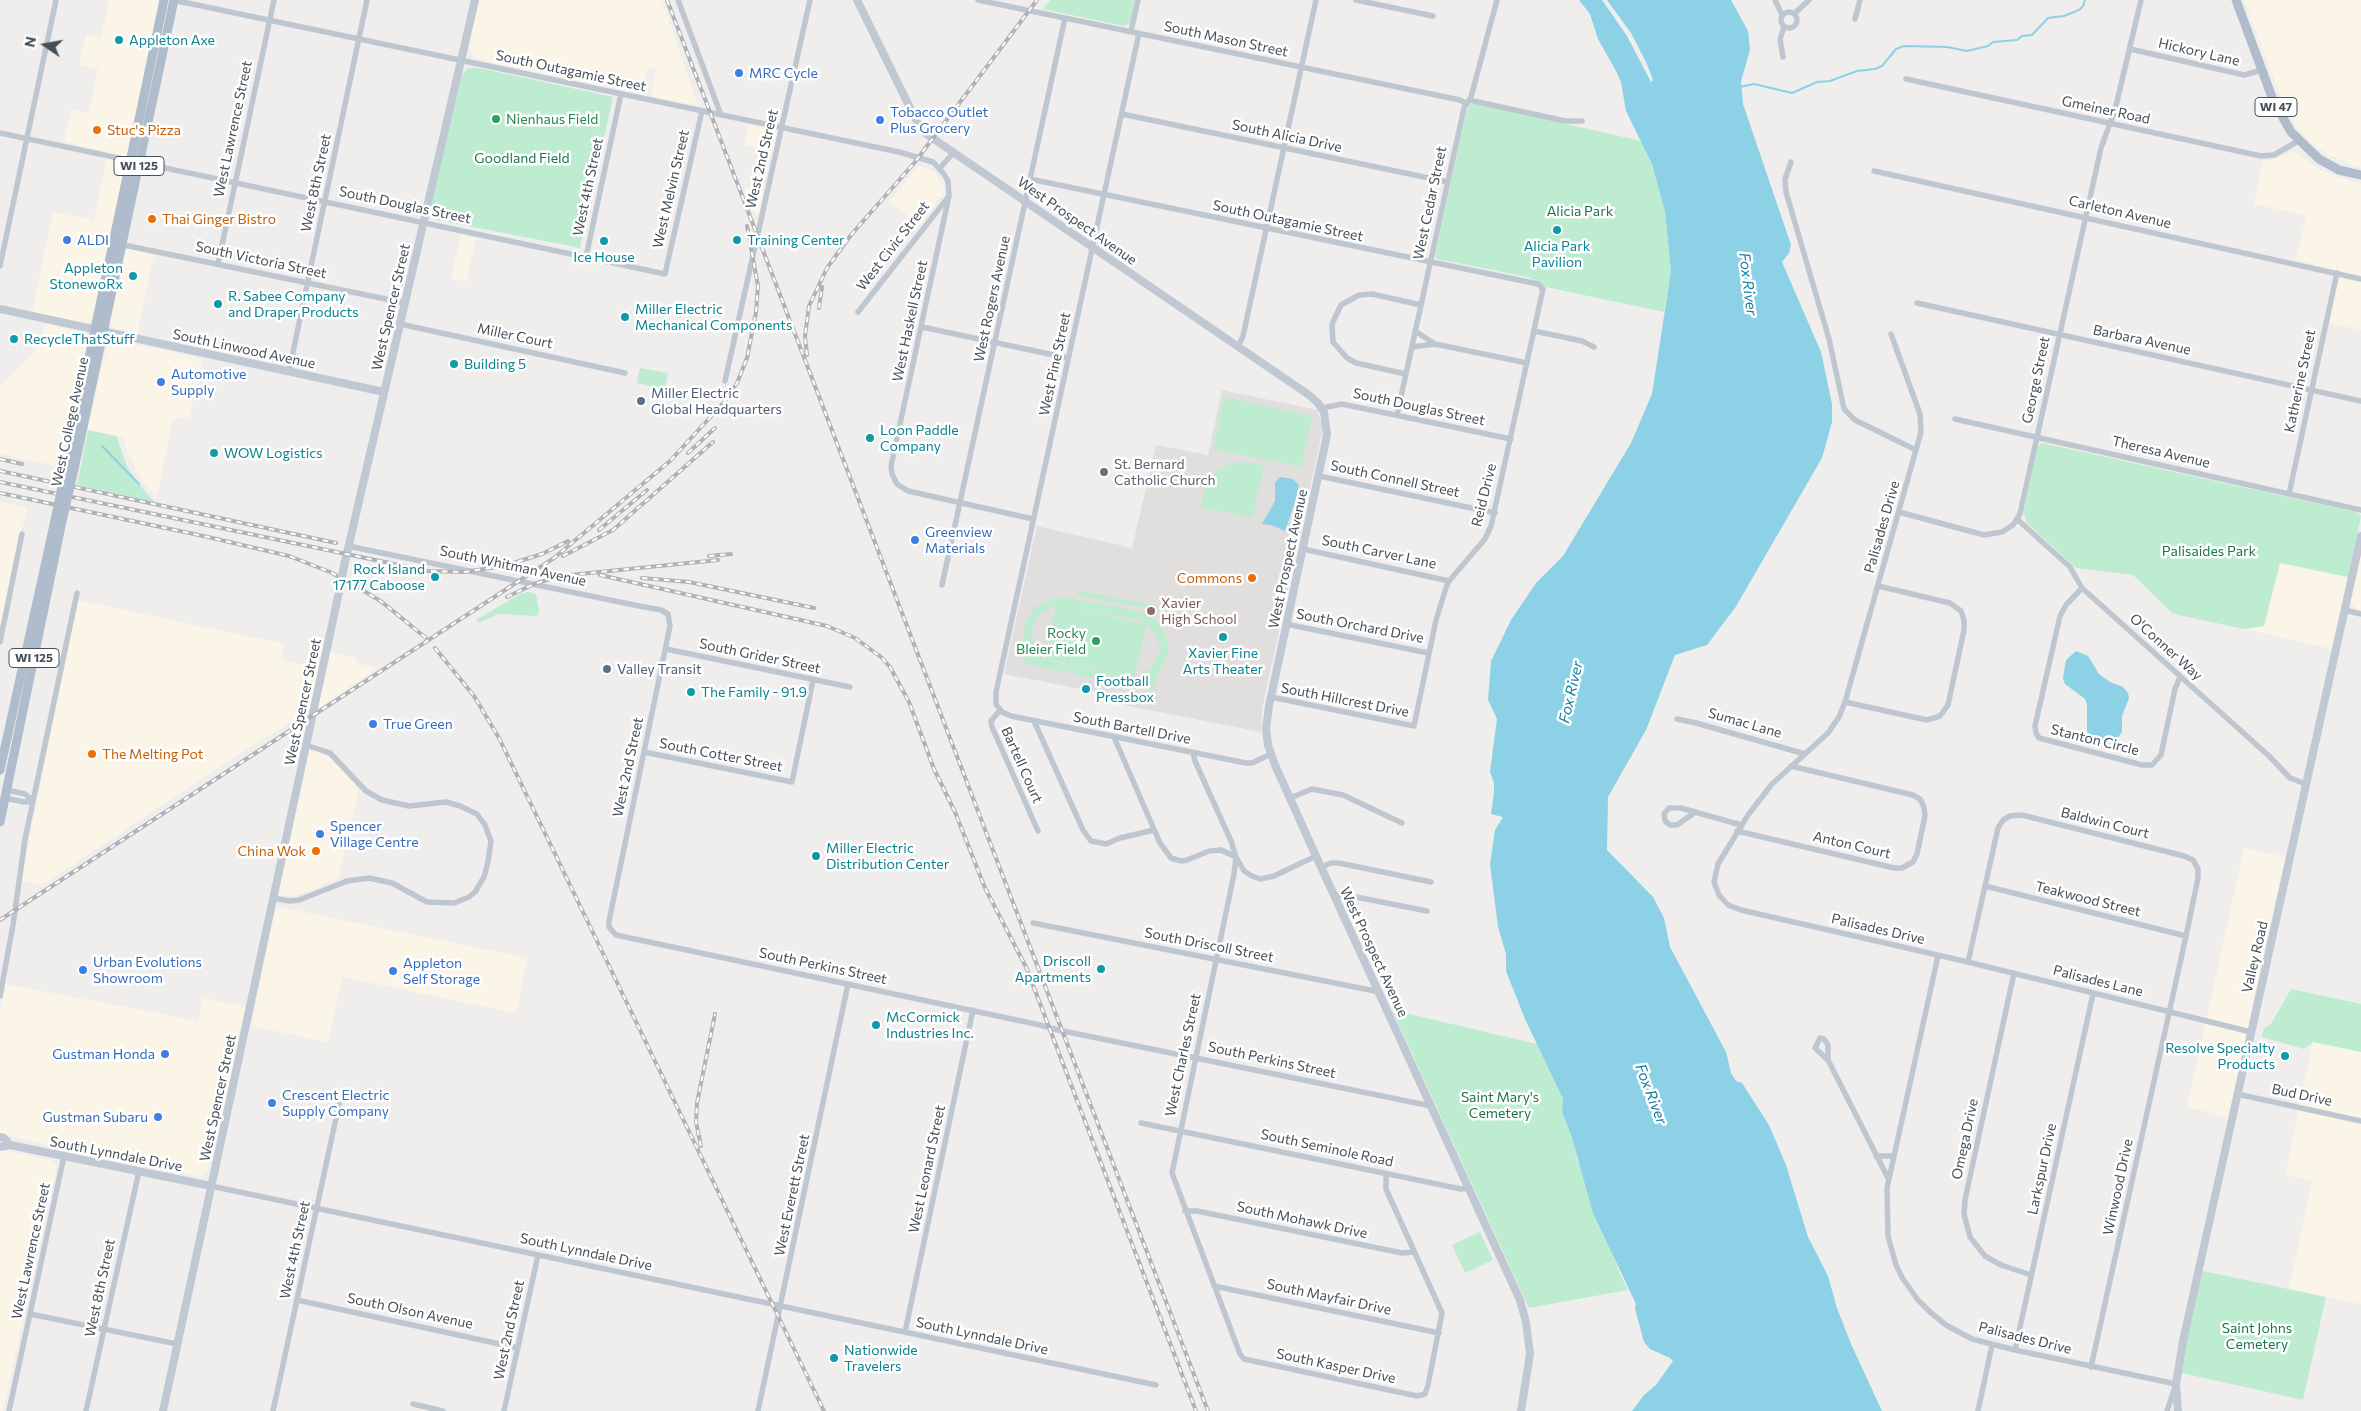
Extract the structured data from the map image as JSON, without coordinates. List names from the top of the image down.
{
  "streets": {
    "main road": [
      "WI 47",
      "WI 125",
      "West Prospect Avenue",
      "West Spencer Street",
      "South Linwood Avenue",
      "West College Avenue",
      "Valley Road",
      "South Lynndale Drive"
    ],
    "street": [
      "South Mason Street",
      "Hickory Lane",
      "South Outagamie Street",
      "Gmeiner Road",
      "West Lawrence Street",
      "South Alicia Drive",
      "West 2nd Street",
      "West 8th Street",
      "West 4th Street",
      "West Melvin Street",
      "West Cedar Street",
      "South Douglas Street",
      "Carleton Avenue",
      "West Civic Street",
      "South Victoria Street",
      "West Rogers Avenue",
      "West Haskell Street",
      "Miller Court",
      "Barbara Avenue",
      "West Pine Street",
      "George Street",
      "Katherine Street",
      "Theresa Avenue",
      "South Connell Street",
      "Reid Drive",
      "Palisades Drive",
      "South Carver Lane",
      "South Whitman Avenue",
      "South Orchard Drive",
      "O'Conner Way",
      "South Grider Street",
      "South Hillcrest Drive",
      "Sumac Lane",
      "South Bartell Drive",
      "Stanton Circle",
      "South Cotter Street",
      "Bartell Court",
      "Baldwin Court",
      "Anton Court",
      "Teakwood Street",
      "South Driscoll Street",
      "South Perkins Street",
      "Palisades Lane",
      "West Charles Street",
      "Bud Drive",
      "Omega Drive",
      "South Seminole Road",
      "West Leonard Street",
      "Larkspur Drive",
      "Winwood Drive",
      "West Everett Street",
      "South Mohawk Drive",
      "South Mayfair Drive",
      "South Olson Avenue",
      "South Kasper Drive"
    ]
  },
  "crossings": [
    ["South Mason Street", "West Cedar Street"],
    ["South Mason Street", "West Rogers Avenue"],
    ["South Mason Street", "West Pine Street"],
    ["Hickory Lane", "WI 47"],
    ["Hickory Lane", "George Street"],
    ["South Outagamie Street", "West Lawrence Street"],
    ["South Outagamie Street", "West 2nd Street"],
    ["South Outagamie Street", "West 8th Street"],
    ["South Outagamie Street", "West 4th Street"],
    ["South Outagamie Street", "West Melvin Street"],
    ["South Outagamie Street", "West Cedar Street"],
    ["South Outagamie Street", "West Rogers Avenue"],
    ["South Outagamie Street", "West Spencer Street"],
    ["South Outagamie Street", "West Haskell Street"],
    ["South Outagamie Street", "West Pine Street"],
    ["South Outagamie Street", "West College Avenue"],
    ["South Outagamie Street", "Reid Drive"],
    ["WI 47", "Gmeiner Road"],
    ["Gmeiner Road", "George Street"],
    ["West Lawrence Street", "South Douglas Street"],
    ["West Lawrence Street", "South Victoria Street"],
    ["West Lawrence Street", "South Lynndale Drive"],
    ["South Alicia Drive", "West Cedar Street"],
    ["South Alicia Drive", "West Pine Street"],
    ["West 2nd Street", "South Whitman Avenue"],
    ["West 2nd Street", "South Grider Street"],
    ["West 2nd Street", "South Cotter Street"],
    ["West 2nd Street", "South Perkins Street"],
    ["West 2nd Street", "South Lynndale Drive"],
    ["West 2nd Street", "South Olson Avenue"],
    ["West 8th Street", "South Douglas Street"],
    ["West 8th Street", "South Victoria Street"],
    ["West 8th Street", "South Linwood Avenue"],
    ["West 8th Street", "South Lynndale Drive"],
    ["West 4th Street", "South Douglas Street"],
    ["West 4th Street", "South Lynndale Drive"],
    ["West 4th Street", "South Olson Avenue"],
    ["West Melvin Street", "South Douglas Street"],
    ["West Cedar Street", "South Douglas Street"],
    ["South Douglas Street", "West Prospect Avenue"],
    ["South Douglas Street", "West Spencer Street"],
    ["South Douglas Street", "West College Avenue"],
    ["South Douglas Street", "Reid Drive"],
    ["Carleton Avenue", "George Street"],
    ["Carleton Avenue", "Katherine Street"],
    ["West Prospect Avenue", "West Rogers Avenue"],
    ["West Prospect Avenue", "West Pine Street"],
    ["West Prospect Avenue", "South Connell Street"],
    ["West Prospect Avenue", "South Carver Lane"],
    ["West Prospect Avenue", "South Orchard Drive"],
    ["West Prospect Avenue", "South Hillcrest Drive"],
    ["West Prospect Avenue", "South Bartell Drive"],
    ["West Prospect Avenue", "South Driscoll Street"],
    ["West Prospect Avenue", "South Perkins Street"],
    ["West Prospect Avenue", "South Seminole Road"],
    ["West Civic Street", "West Haskell Street"],
    ["South Victoria Street", "West Spencer Street"],
    ["South Victoria Street", "West College Avenue"],
    ["West Rogers Avenue", "West Haskell Street"],
    ["West Spencer Street", "Miller Court"],
    ["West Spencer Street", "South Linwood Avenue"],
    ["West Spencer Street", "South Whitman Avenue"],
    ["West Spencer Street", "South Lynndale Drive"],
    ["Barbara Avenue", "George Street"],
    ["Barbara Avenue", "Katherine Street"],
    ["South Linwood Avenue", "West College Avenue"],
    ["West Pine Street", "South Bartell Drive"],
    ["West Pine Street", "Bartell Court"],
    ["George Street", "Theresa Avenue"],
    ["George Street", "O'Conner Way"],
    ["Katherine Street", "Theresa Avenue"],
    ["South Connell Street", "Reid Drive"],
    ["Reid Drive", "South Carver Lane"],
    ["Reid Drive", "South Orchard Drive"],
    ["Reid Drive", "South Hillcrest Drive"],
    ["Palisades Drive", "Sumac Lane"],
    ["Palisades Drive", "Anton Court"],
    ["Palisades Drive", "Valley Road"],
    ["Palisades Drive", "Palisades Lane"],
    ["Palisades Drive", "Larkspur Drive"],
    ["Palisades Drive", "Winwood Drive"],
    ["O'Conner Way", "Stanton Circle"],
    ["O'Conner Way", "Valley Road"],
    ["South Grider Street", "South Cotter Street"],
    ["South Bartell Drive", "Bartell Court"],
    ["South Bartell Drive", "West Charles Street"],
    ["Baldwin Court", "Teakwood Street"],
    ["Baldwin Court", "Palisades Lane"],
    ["Baldwin Court", "Winwood Drive"],
    ["South Driscoll Street", "West Charles Street"],
    ["Valley Road", "Palisades Lane"],
    ["Valley Road", "Bud Drive"],
    ["South Perkins Street", "West Charles Street"],
    ["South Perkins Street", "West Leonard Street"],
    ["South Perkins Street", "West Everett Street"],
    ["Palisades Lane", "Omega Drive"],
    ["Palisades Lane", "Larkspur Drive"],
    ["Palisades Lane", "Winwood Drive"],
    ["West Charles Street", "South Seminole Road"],
    ["West Charles Street", "South Mohawk Drive"],
    ["West Charles Street", "South Mayfair Drive"],
    ["West Charles Street", "South Kasper Drive"],
    ["Omega Drive", "Larkspur Drive"],
    ["South Lynndale Drive", "West Leonard Street"],
    ["South Lynndale Drive", "West Everett Street"],
    ["South Mayfair Drive", "South Kasper Drive"]
  ],
  "water": ["Fox River"],
  "parks": [
    "Goodland Field",
    "Alicia Park",
    "Palisaides Park",
    "Saint Mary's Cemetery",
    "Saint Johns Cemetery"
  ],
  "places": [
    "Appleton Axe",
    "MRC Cycle",
    "Nienhaus Field",
    "Tobacco Outlet Plus Grocery",
    "Stuc's Pizza",
    "Thai Ginger Bistro",
    "Alicia Park Pavilion",
    "ALDI",
    "Training Center",
    "Ice House",
    "Appleton StonewoRx",
    "R. Sabee Company and Draper Products",
    "Miller Electric Mechanical Components",
    "RecycleThatStuff",
    "Building 5",
    "Automotive Supply",
    "Miller Electric Global Headquarters",
    "Loon Paddle Company",
    "WOW Logistics",
    "St. Bernard Catholic Church",
    "Greenview Materials",
    "Rock Island 17177 Caboose",
    "Commons",
    "Xavier High School",
    "Xavier Fine Arts Theater",
    "Rocky Bleier Field",
    "Valley Transit",
    "Football Pressbox",
    "The Family - 91.9",
    "True Green",
    "The Melting Pot",
    "Spencer Village Centre",
    "China Wok",
    "Miller Electric Distribution Center",
    "Driscoll Apartments",
    "Urban Evolutions Showroom",
    "Appleton Self Storage",
    "McCormick Industries Inc.",
    "Gustman Honda",
    "Resolve Specialty Products",
    "Crescent Electric Supply Company",
    "Gustman Subaru",
    "Nationwide Travelers"
  ],
  "north": "left"
}
